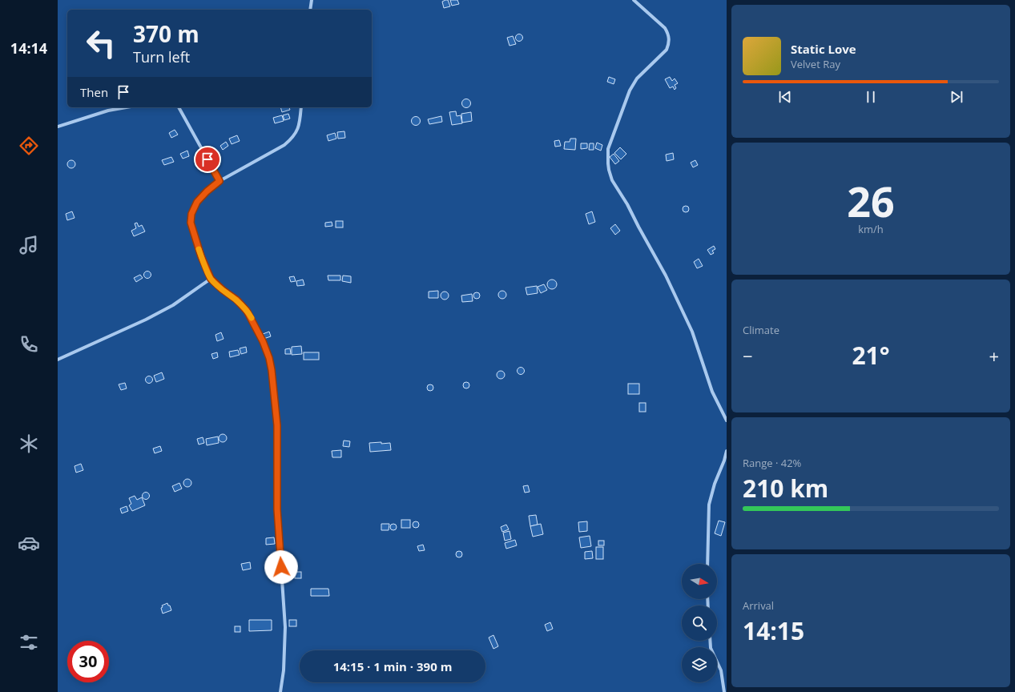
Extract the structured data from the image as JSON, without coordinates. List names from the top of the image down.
{
  "north": "right",
  "page": {
    "tabs": "14:14",
    "turn": ["370 m", "Turn left"],
    "song": ["Static Love", "Velvet Ray"],
    "then": "Then",
    "tile": [
      ["26", "km/h"],
      "Climate",
      ["Range · 42%", "210 km"],
      ["Arrival", "14:15"]
    ],
    "heat": ["−", "21°", "+"],
    "limit": "30",
    "trip": "14:15 · 1 min · 390 m"
  }
}
